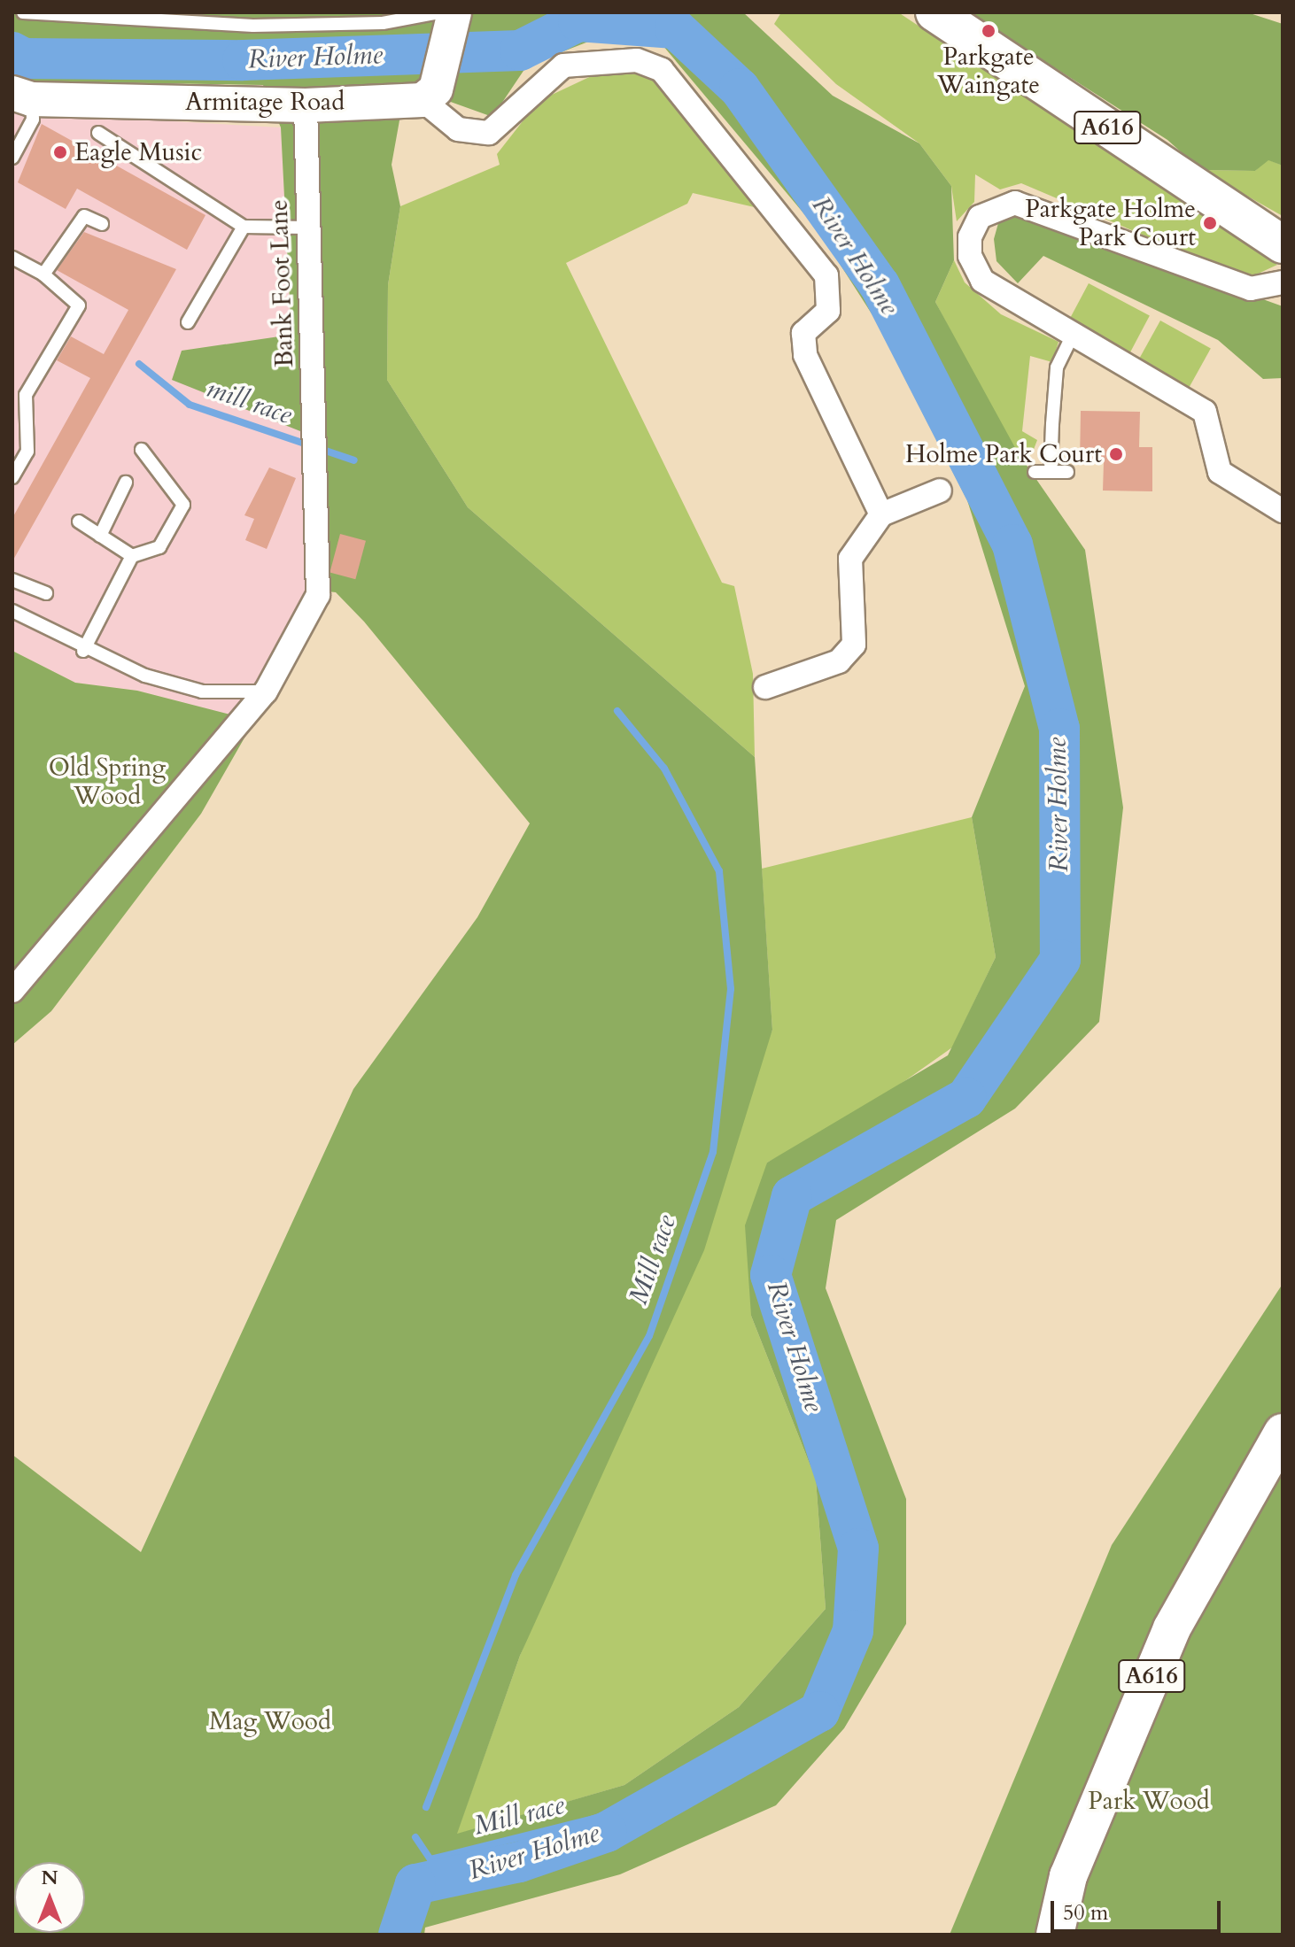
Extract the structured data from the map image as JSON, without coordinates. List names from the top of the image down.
{
  "streets": {
    "main road": ["Armitage Road", "A616"],
    "street": ["Bank Foot Lane"]
  },
  "crossings": [
    ["Armitage Road", "Bank Foot Lane"]
  ],
  "water": ["River Holme", "mill race", "Mill race"],
  "parks": ["Old Spring Wood", "Mag Wood", "Park Wood"],
  "places": [
    "Parkgate Waingate",
    "Eagle Music",
    "Parkgate Holme Park Court",
    "Holme Park Court"
  ],
  "scale_bar": "50 m",
  "north": "top"
}
